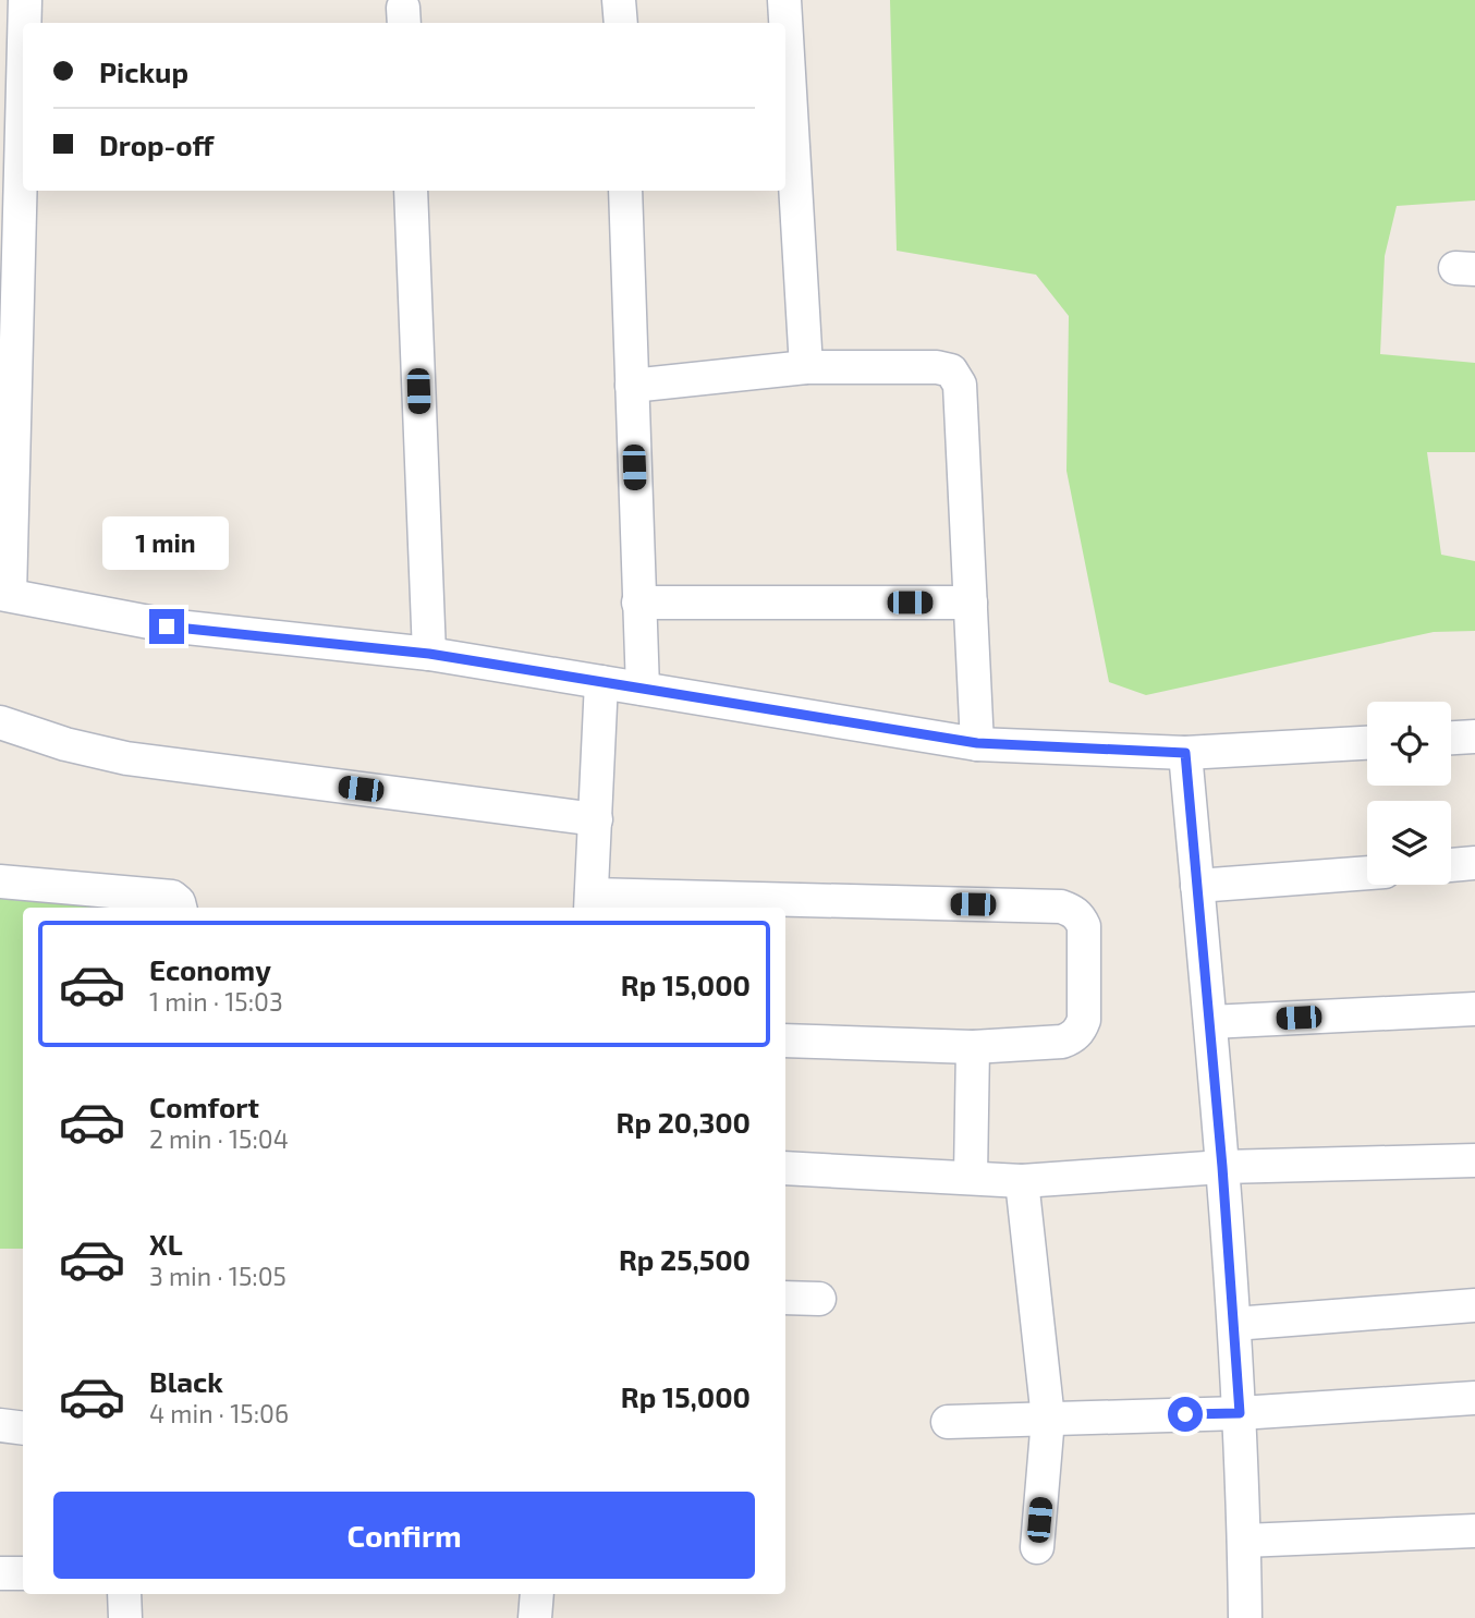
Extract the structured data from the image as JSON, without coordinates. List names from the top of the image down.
{
  "page": {
    "banner": ["Pickup", "Drop-off"],
    "bubble": "1 min",
    "list": [
      {
        "name": "Economy",
        "note": "1 min · 15:03",
        "value": "Rp 15,000"
      },
      {
        "name": "Comfort",
        "note": "2 min · 15:04",
        "value": "Rp 20,300"
      },
      {
        "name": "XL",
        "note": "3 min · 15:05",
        "value": "Rp 25,500"
      },
      {
        "name": "Black",
        "note": "4 min · 15:06",
        "value": "Rp 15,000"
      }
    ],
    "buttons": "Confirm"
  }
}
